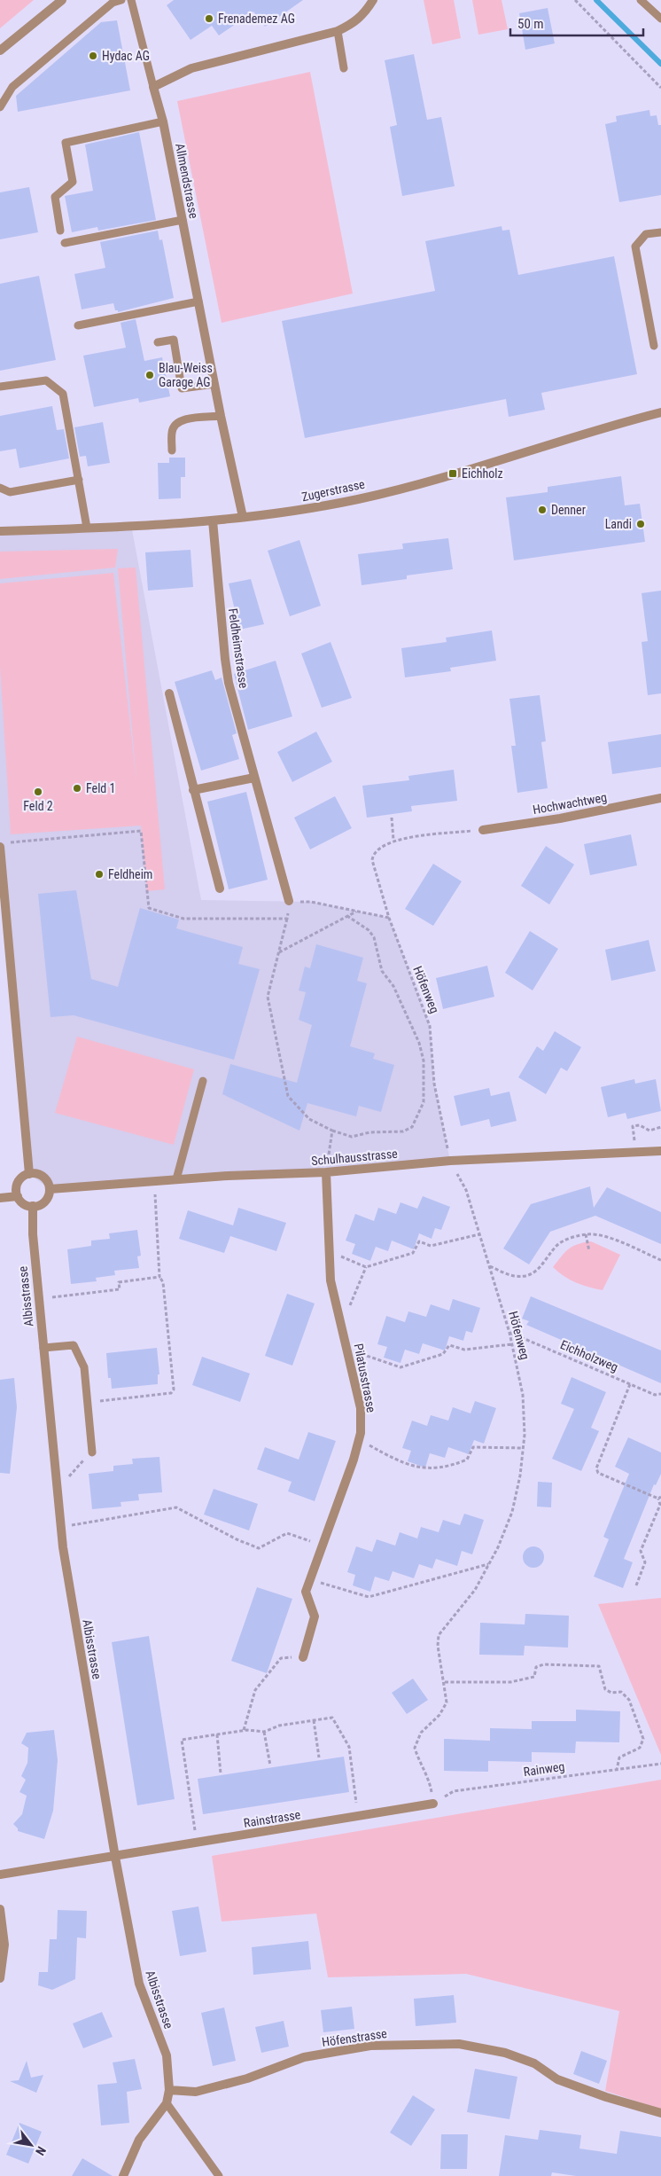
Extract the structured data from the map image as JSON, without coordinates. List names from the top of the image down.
{
  "streets": {
    "street": [
      "Allmendstrasse",
      "Zugerstrasse",
      "Feldheimstrasse",
      "Hochwachtweg",
      "Schulhausstrasse",
      "Albisstrasse",
      "Pilatusstrasse",
      "Rainstrasse",
      "Höfenstrasse"
    ],
    "path": ["Höfenweg", "Eichholzweg", "Rainweg"]
  },
  "crossings": [
    ["Allmendstrasse", "Zugerstrasse"],
    ["Zugerstrasse", "Feldheimstrasse"],
    ["Höfenweg", "Schulhausstrasse"],
    ["Höfenweg", "Eichholzweg"],
    ["Höfenweg", "Rainweg"],
    ["Höfenweg", "Rainstrasse"],
    ["Schulhausstrasse", "Albisstrasse"],
    ["Schulhausstrasse", "Pilatusstrasse"],
    ["Albisstrasse", "Rainstrasse"],
    ["Albisstrasse", "Höfenstrasse"],
    ["Rainweg", "Rainstrasse"]
  ],
  "places": {
    "other": [
      "Frenademez AG",
      "Hydac AG",
      "Blau-Weiss Garage AG",
      "Denner",
      "Landi",
      "Feld 1",
      "Feld 2",
      "Feldheim"
    ],
    "transit": ["Eichholz"]
  },
  "scale_bar": "50 m",
  "north": "bottom right"
}
